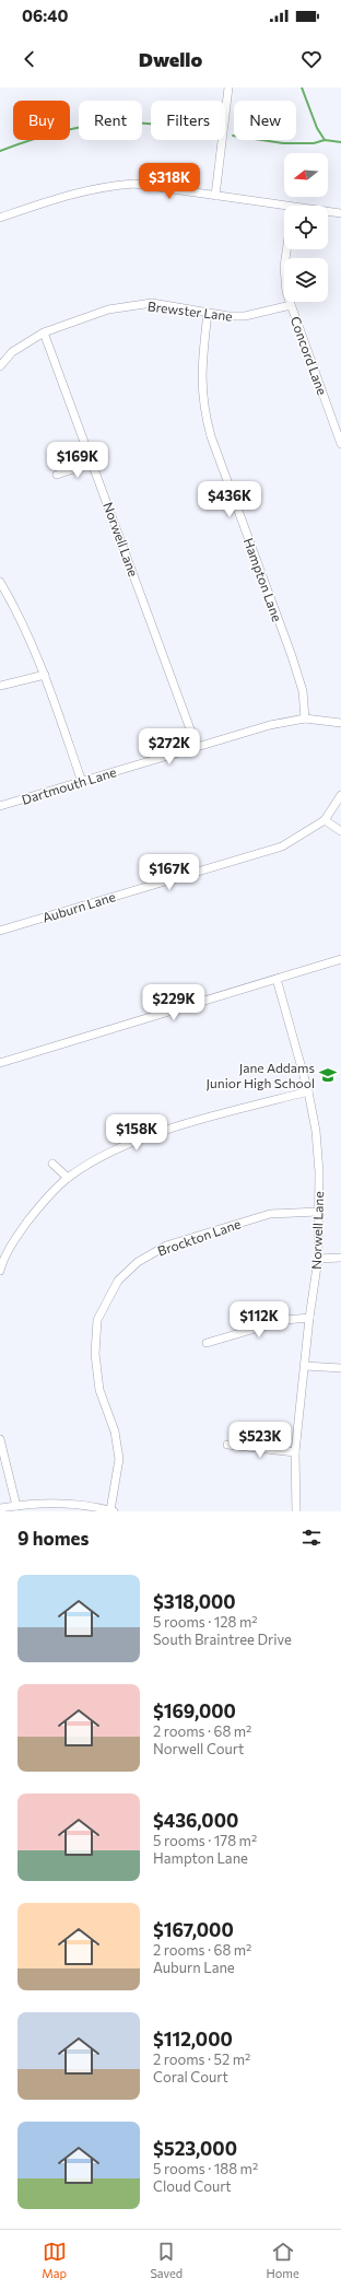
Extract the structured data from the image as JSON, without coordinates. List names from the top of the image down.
{
  "streets": {
    "street": [
      "Brewster Lane",
      "Concord Lane",
      "Norwell Lane",
      "Hampton Lane",
      "Dartmouth Lane",
      "Auburn Lane",
      "Brockton Lane"
    ]
  },
  "crossings": [
    ["Brewster Lane", "Concord Lane"],
    ["Brewster Lane", "Norwell Lane"],
    ["Brewster Lane", "Hampton Lane"],
    ["Norwell Lane", "Dartmouth Lane"],
    ["Norwell Lane", "Brockton Lane"],
    ["Hampton Lane", "Dartmouth Lane"]
  ],
  "places": {
    "school or university": ["Jane Addams Junior High School"]
  },
  "north": "left",
  "page": {
    "status": "06:40",
    "header": "Dwello",
    "chip": [
      "Buy",
      "Rent",
      "Filters",
      "New"
    ],
    "price": [
      "$318K",
      "$169K",
      "$436K",
      "$272K",
      "$167K",
      "$229K",
      "$158K",
      "$112K",
      "$523K"
    ],
    "heading": "9 homes",
    "list": [
      {
        "name": "$318,000",
        "note": "5 rooms · 128 m² · South Braintree Drive"
      },
      {
        "name": "$169,000",
        "note": "2 rooms · 68 m² · Norwell Court"
      },
      {
        "name": "$436,000",
        "note": "5 rooms · 178 m² · Hampton Lane"
      },
      {
        "name": "$167,000",
        "note": "2 rooms · 68 m² · Auburn Lane"
      },
      {
        "name": "$112,000",
        "note": "2 rooms · 52 m² · Coral Court"
      },
      {
        "name": "$523,000",
        "note": "5 rooms · 188 m² · Cloud Court"
      }
    ],
    "tabs": ["Map", "Saved", "Home"]
  }
}
